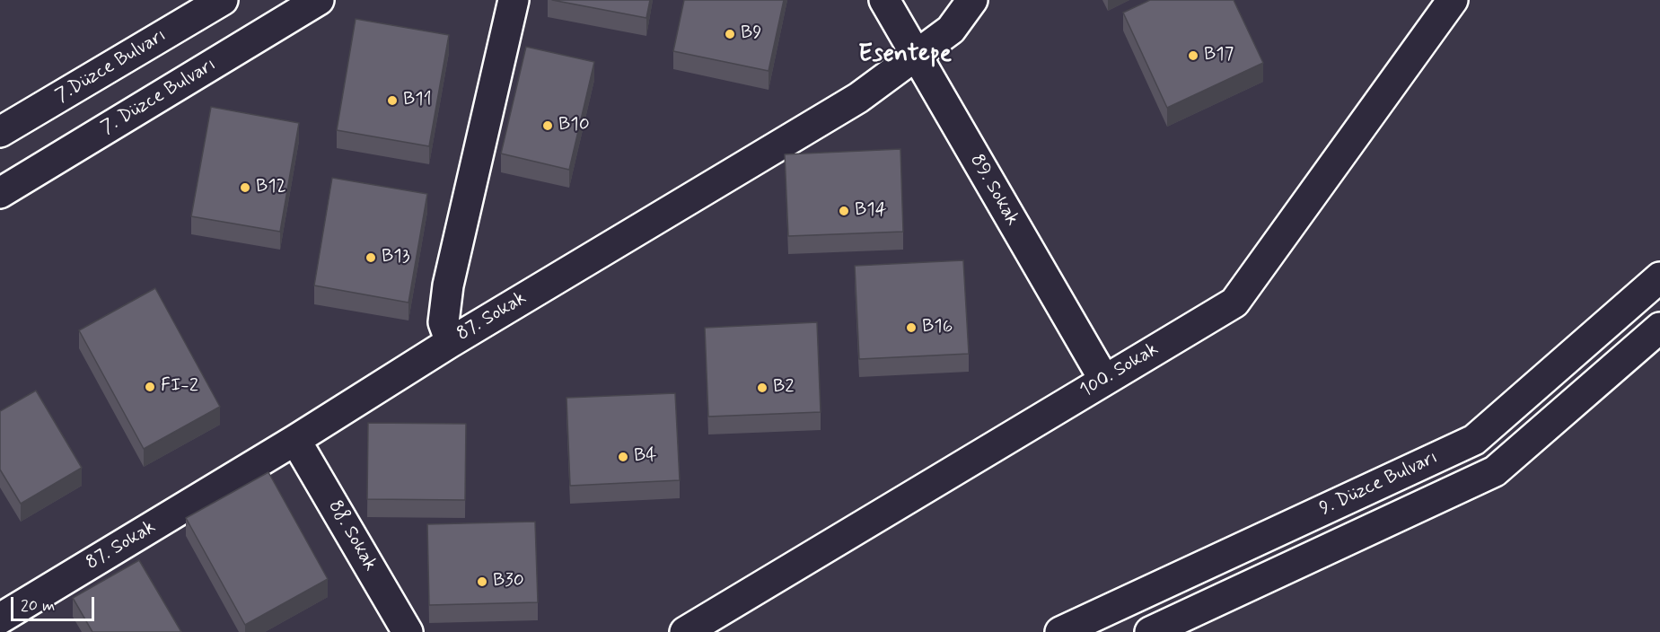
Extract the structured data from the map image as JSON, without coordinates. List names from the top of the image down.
{
  "streets": {
    "street": [
      "7.Düzce Bulvarı",
      "7. Düzce Bulvarı",
      "89. Sokak",
      "87. Sokak",
      "100. Sokak",
      "9. Düzce Bulvarı",
      "88. Sokak"
    ]
  },
  "crossings": [
    ["89. Sokak", "87. Sokak"],
    ["89. Sokak", "100. Sokak"],
    ["87. Sokak", "88. Sokak"]
  ],
  "districts": ["Esentepe"],
  "places": [
    "B9",
    "B17",
    "B11",
    "B10",
    "B12",
    "B14",
    "B13",
    "B16",
    "FI-2",
    "B2",
    "B4",
    "B30"
  ],
  "scale_bar": "20 m"
}
